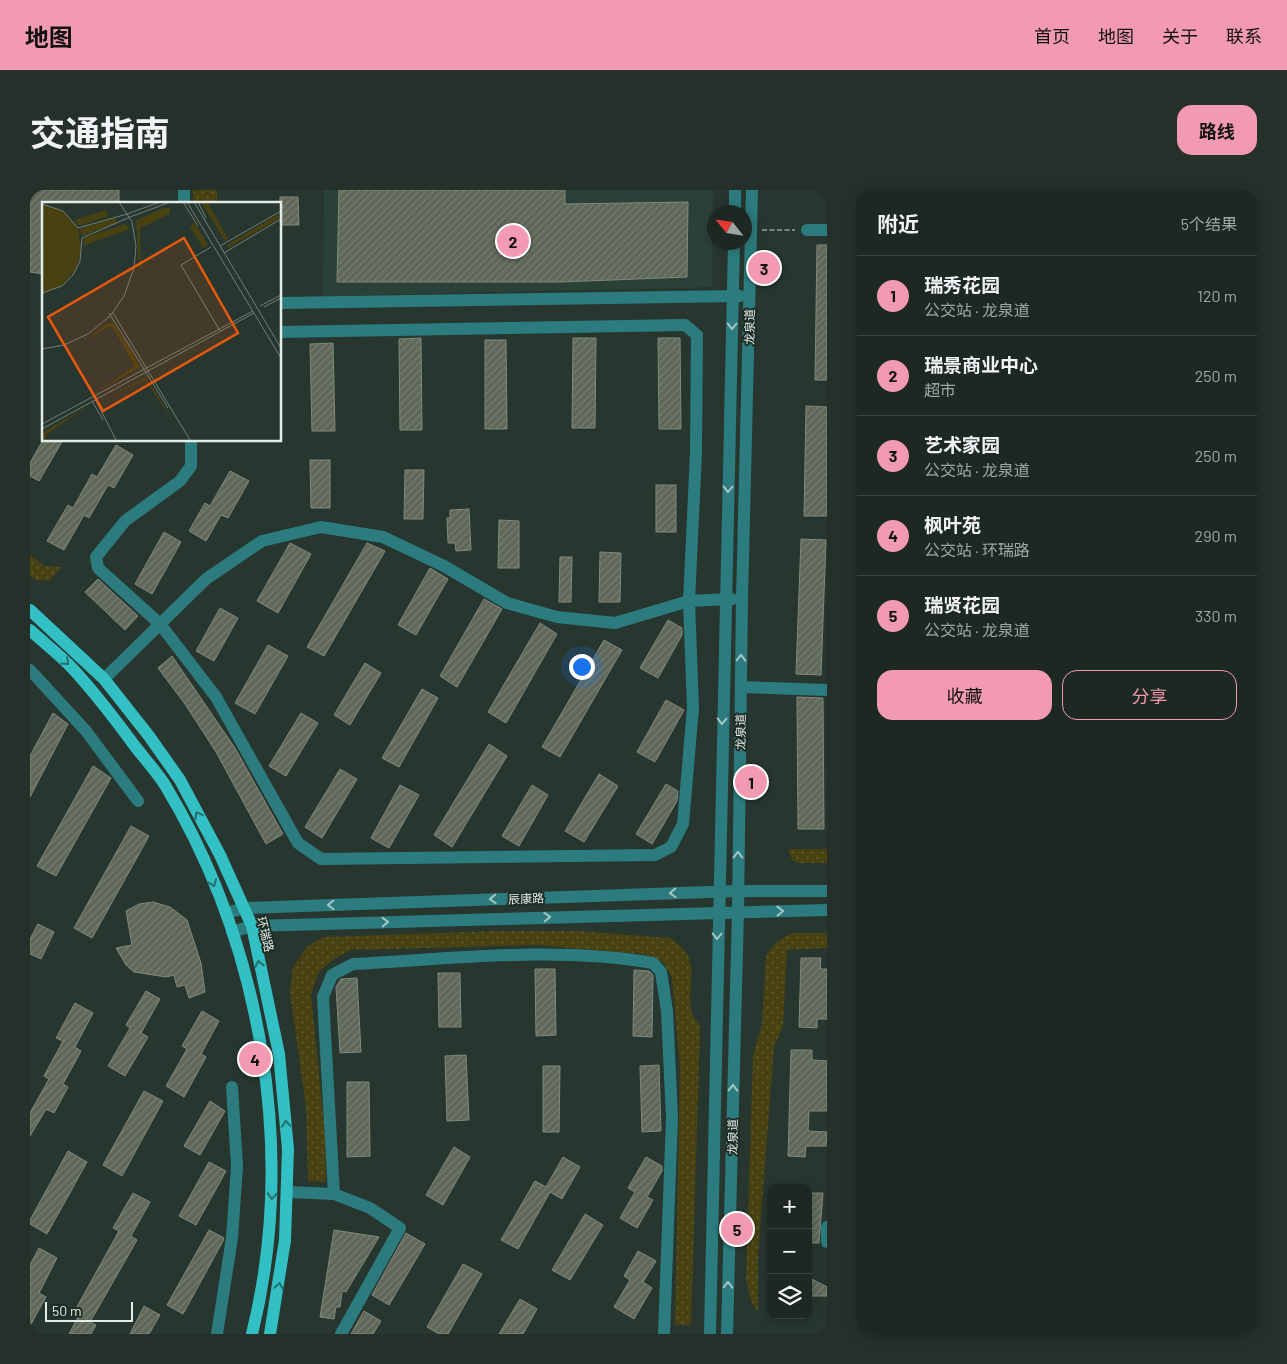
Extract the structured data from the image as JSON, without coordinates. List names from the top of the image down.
{
  "streets": {
    "main road": ["环瑞路"],
    "street": ["龙泉道", "辰康路"]
  },
  "crossings": [
    ["龙泉道", "辰康路"],
    ["辰康路", "环瑞路"]
  ],
  "scale_bar": "50 m",
  "north": "top left",
  "page": {
    "header": "地图",
    "nav": [
      "首页",
      "地图",
      "关于",
      "联系"
    ],
    "title": "交通指南",
    "buttons": [
      "路线",
      ["收藏", "分享"]
    ],
    "heading": ["附近", "5个结果"],
    "pins": [
      "2",
      "3",
      "1",
      "4",
      "5"
    ],
    "list": [
      {
        "mark": "1",
        "name": "瑞秀花园",
        "note": "公交站 · 龙泉道",
        "value": "120 m"
      },
      {
        "mark": "2",
        "name": "瑞景商业中心",
        "note": "超市",
        "value": "250 m"
      },
      {
        "mark": "3",
        "name": "艺术家园",
        "note": "公交站 · 龙泉道",
        "value": "250 m"
      },
      {
        "mark": "4",
        "name": "枫叶苑",
        "note": "公交站 · 环瑞路",
        "value": "290 m"
      },
      {
        "mark": "5",
        "name": "瑞贤花园",
        "note": "公交站 · 龙泉道",
        "value": "330 m"
      }
    ],
    "map_buttons": ["+", "−"],
    "scale": "50 m"
  }
}
